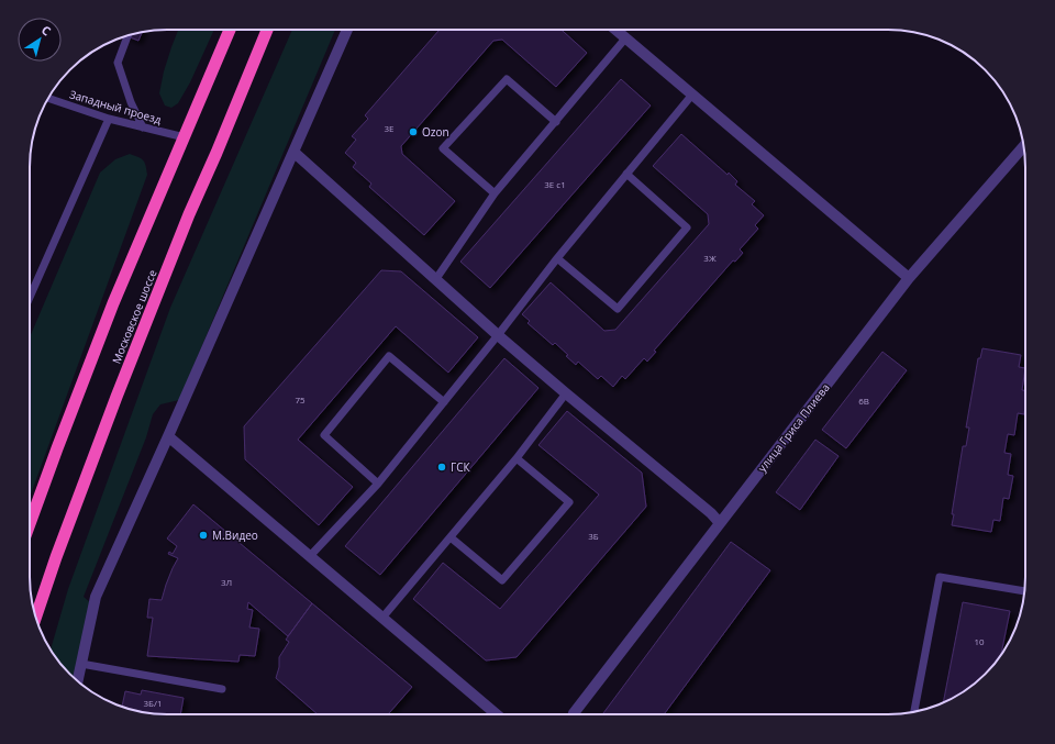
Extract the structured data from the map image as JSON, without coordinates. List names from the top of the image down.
{
  "streets": {
    "highway": ["Московское шоссе"],
    "street": ["улица Гриса Плиева"],
    "lane": ["Западный проезд"]
  },
  "places": ["Ozon", "ГСК", "М.Видео"],
  "house_numbers": [
    "3Е",
    "3Е с1",
    "3Ж",
    "75",
    "6В",
    "3Б",
    "3Л",
    "10",
    "3Б/1"
  ],
  "north": "top right"
}
